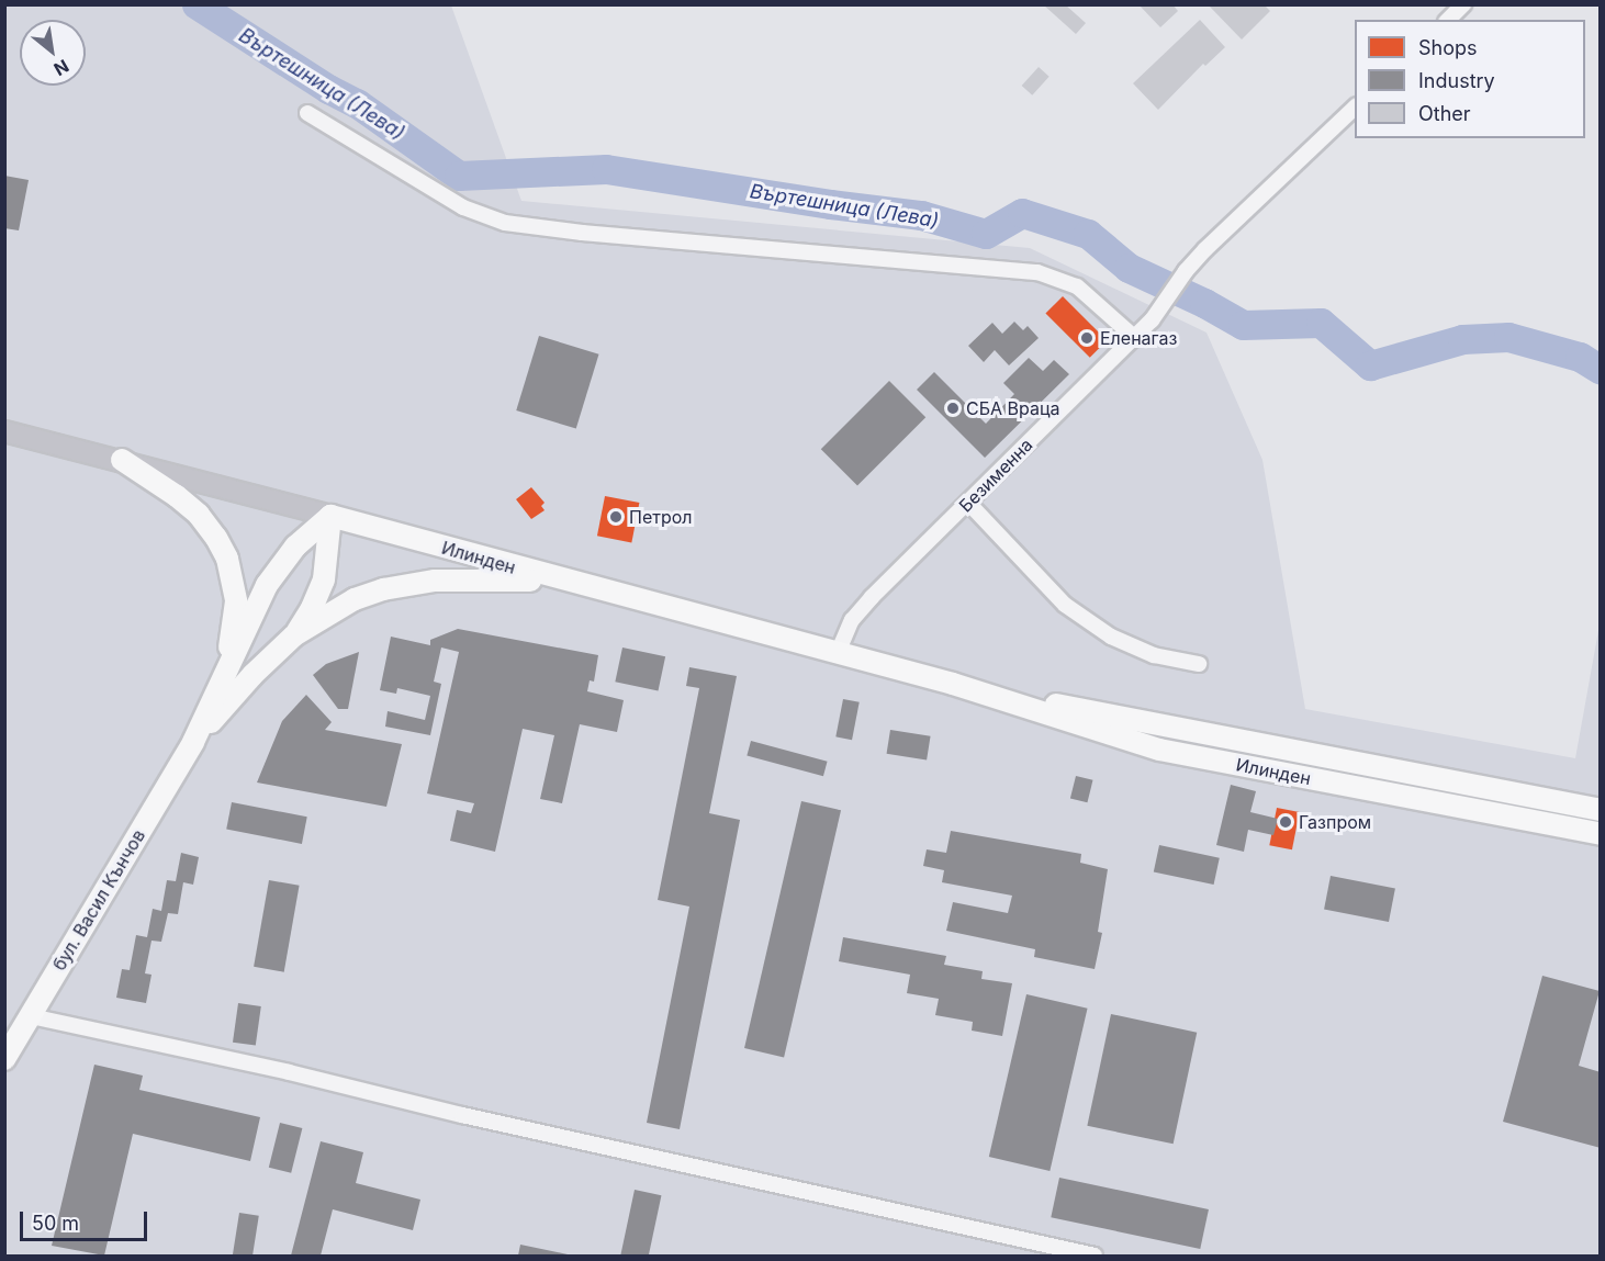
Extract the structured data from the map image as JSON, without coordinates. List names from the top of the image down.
{
  "streets": {
    "main road": ["Илинден", "бул. Васил Кънчов"],
    "street": ["Безименна"]
  },
  "crossings": [
    ["Безименна", "Илинден"],
    ["Илинден", "бул. Васил Кънчов"]
  ],
  "water": ["Въртешница (Лева)"],
  "places": [
    "Еленагаз",
    "СБА Враца",
    "Петрол",
    "Газпром"
  ],
  "legend": ["Shops", "Industry", "Other"],
  "scale_bar": "50 m",
  "north": "bottom right"
}
